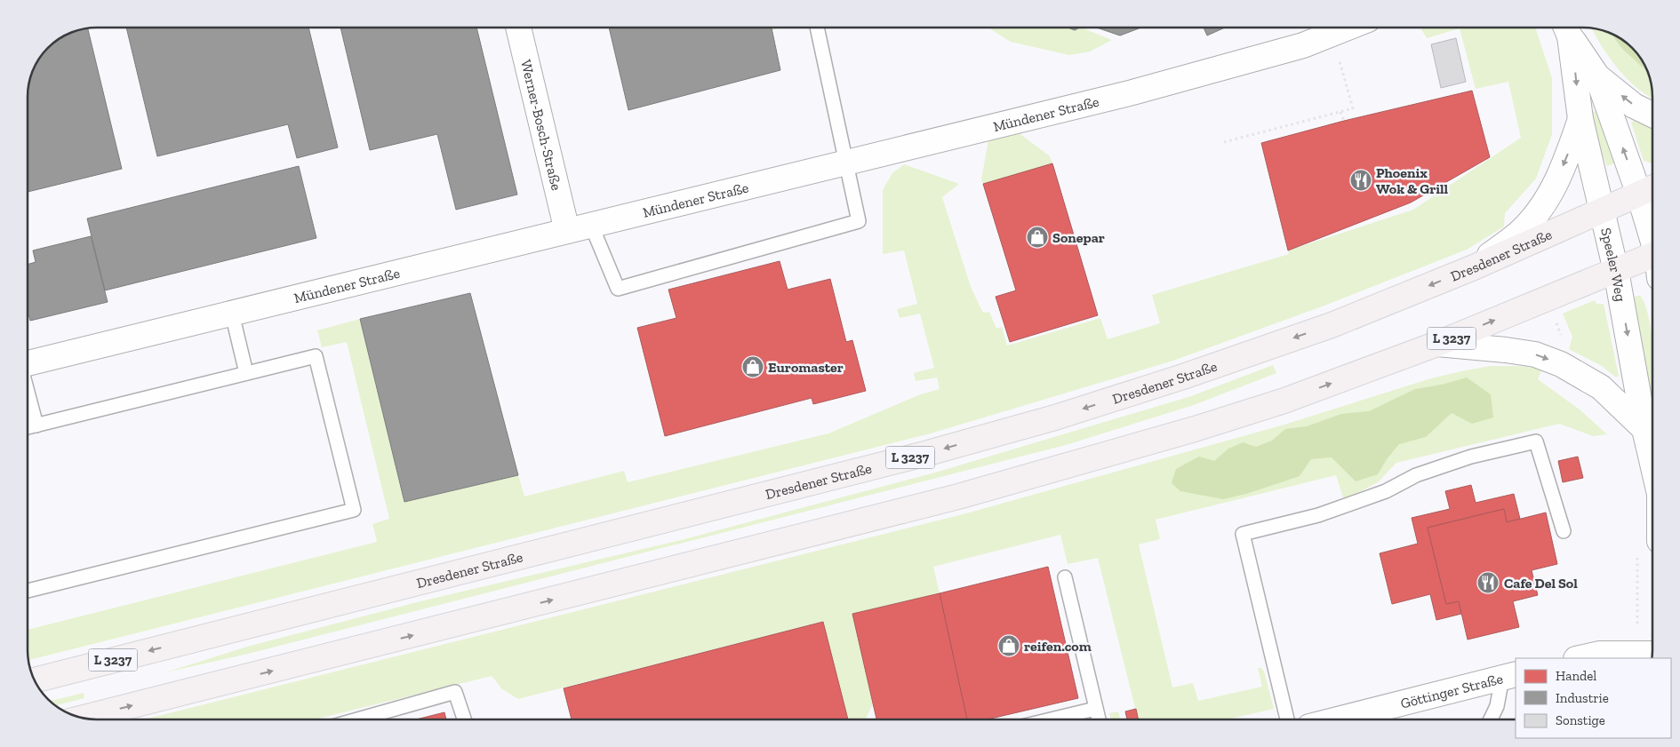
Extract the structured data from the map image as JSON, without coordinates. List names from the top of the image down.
{
  "streets": {
    "main road": ["Dresdener Straße", "L 3237"],
    "street": [
      "Mündener Straße",
      "Werner-Bosch-Straße",
      "Speeler Weg",
      "Göttinger Straße"
    ]
  },
  "crossings": [
    ["Mündener Straße", "Werner-Bosch-Straße"],
    ["Dresdener Straße", "Speeler Weg"],
    ["Speeler Weg", "L 3237"]
  ],
  "places": {
    "restaurant": ["Phoenix Wok & Grill", "Cafe Del Sol"],
    "shop": ["Sonepar", "Euromaster", "reifen.com"]
  },
  "legend": ["Handel", "Industrie", "Sonstige"]
}
